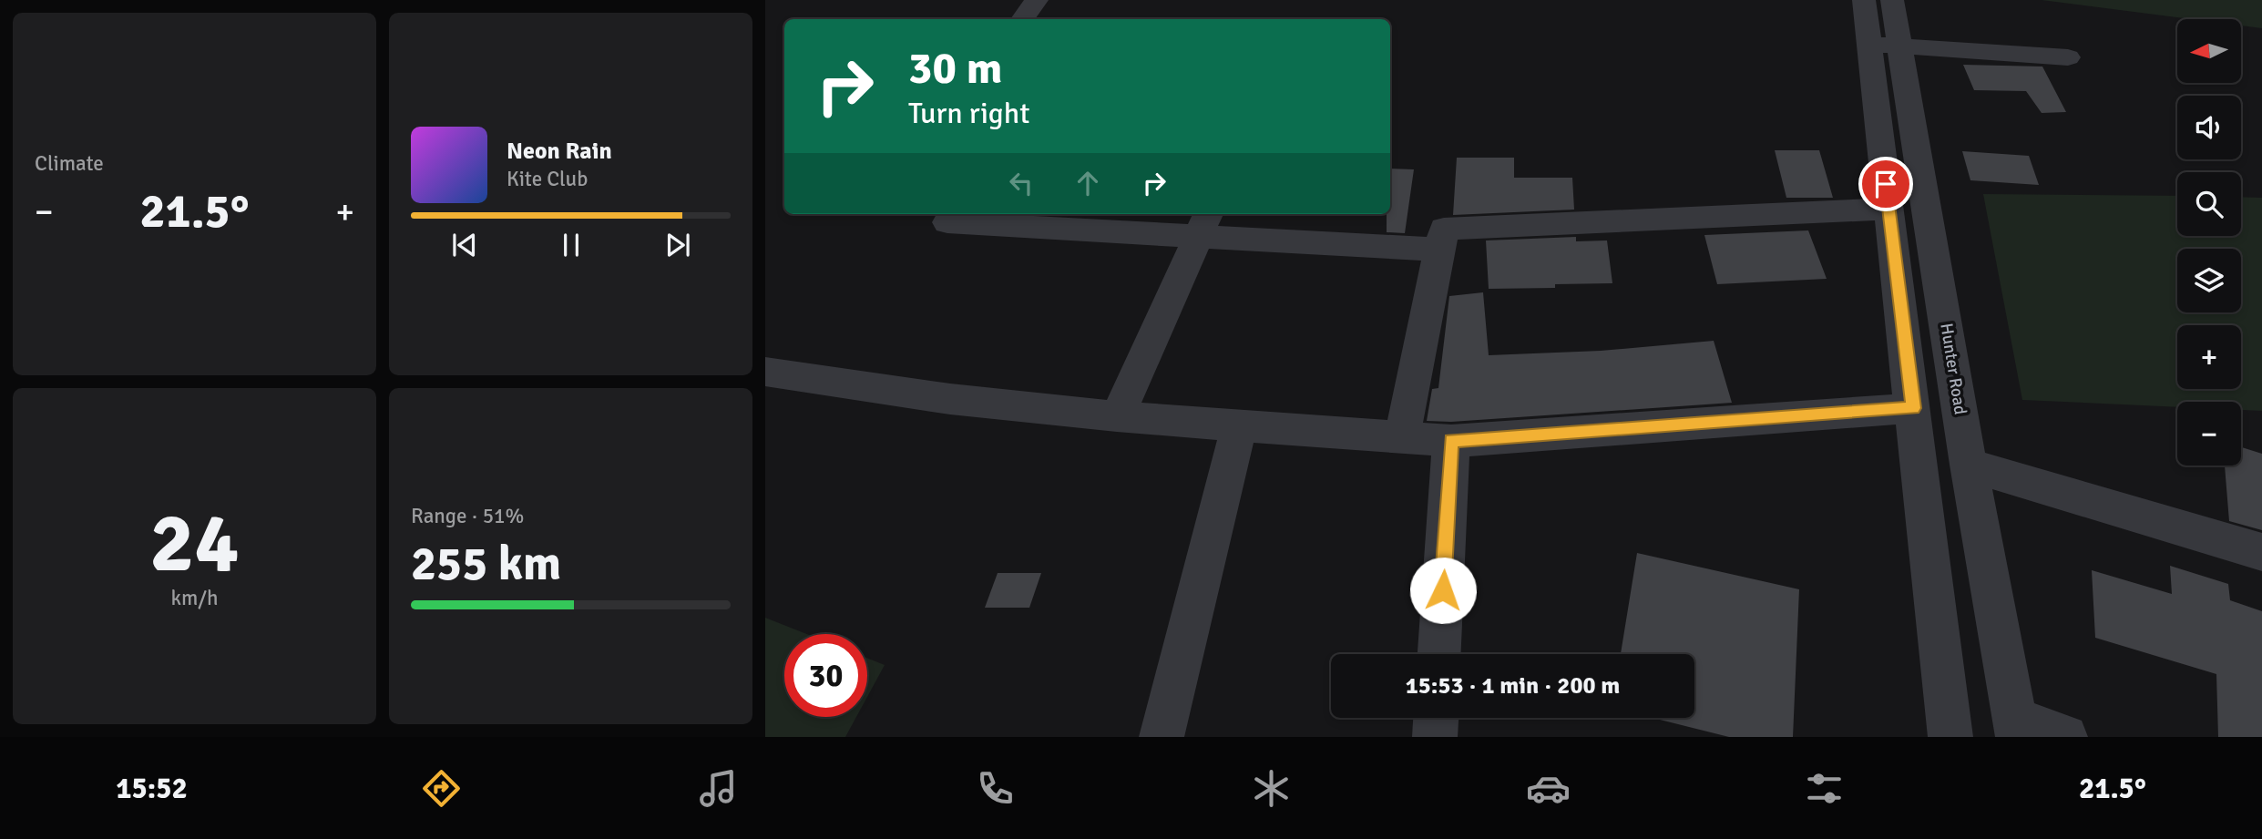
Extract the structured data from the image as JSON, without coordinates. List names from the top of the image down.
{
  "streets": {
    "street": ["Hunter Road"]
  },
  "north": "left",
  "page": {
    "tile": [
      "Climate",
      ["24", "km/h"],
      ["Range · 51%", "255 km"]
    ],
    "map_buttons": ["+", "−"],
    "turn": ["30 m", "Turn right"],
    "song": ["Neon Rain", "Kite Club"],
    "heat": ["−", "21.5°", "+"],
    "limit": "30",
    "trip": "15:53 · 1 min · 200 m",
    "tabs": ["15:52", "21.5°"]
  }
}
